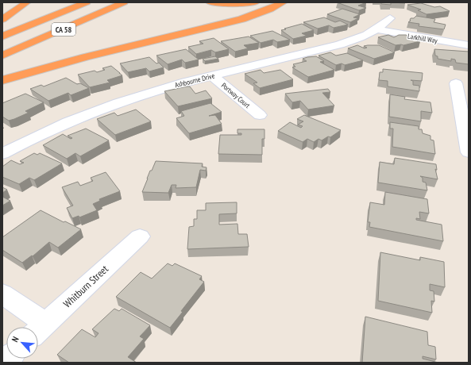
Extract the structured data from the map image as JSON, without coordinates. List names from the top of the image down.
{
  "streets": {
    "highway": ["CA 58"],
    "street": [
      "Larkhill Way",
      "Ashbourne Drive",
      "Portway Court",
      "Whitburn Street"
    ]
  },
  "crossings": [
    ["Larkhill Way", "Ashbourne Drive"],
    ["Ashbourne Drive", "Portway Court"]
  ],
  "north": "top left"
}
